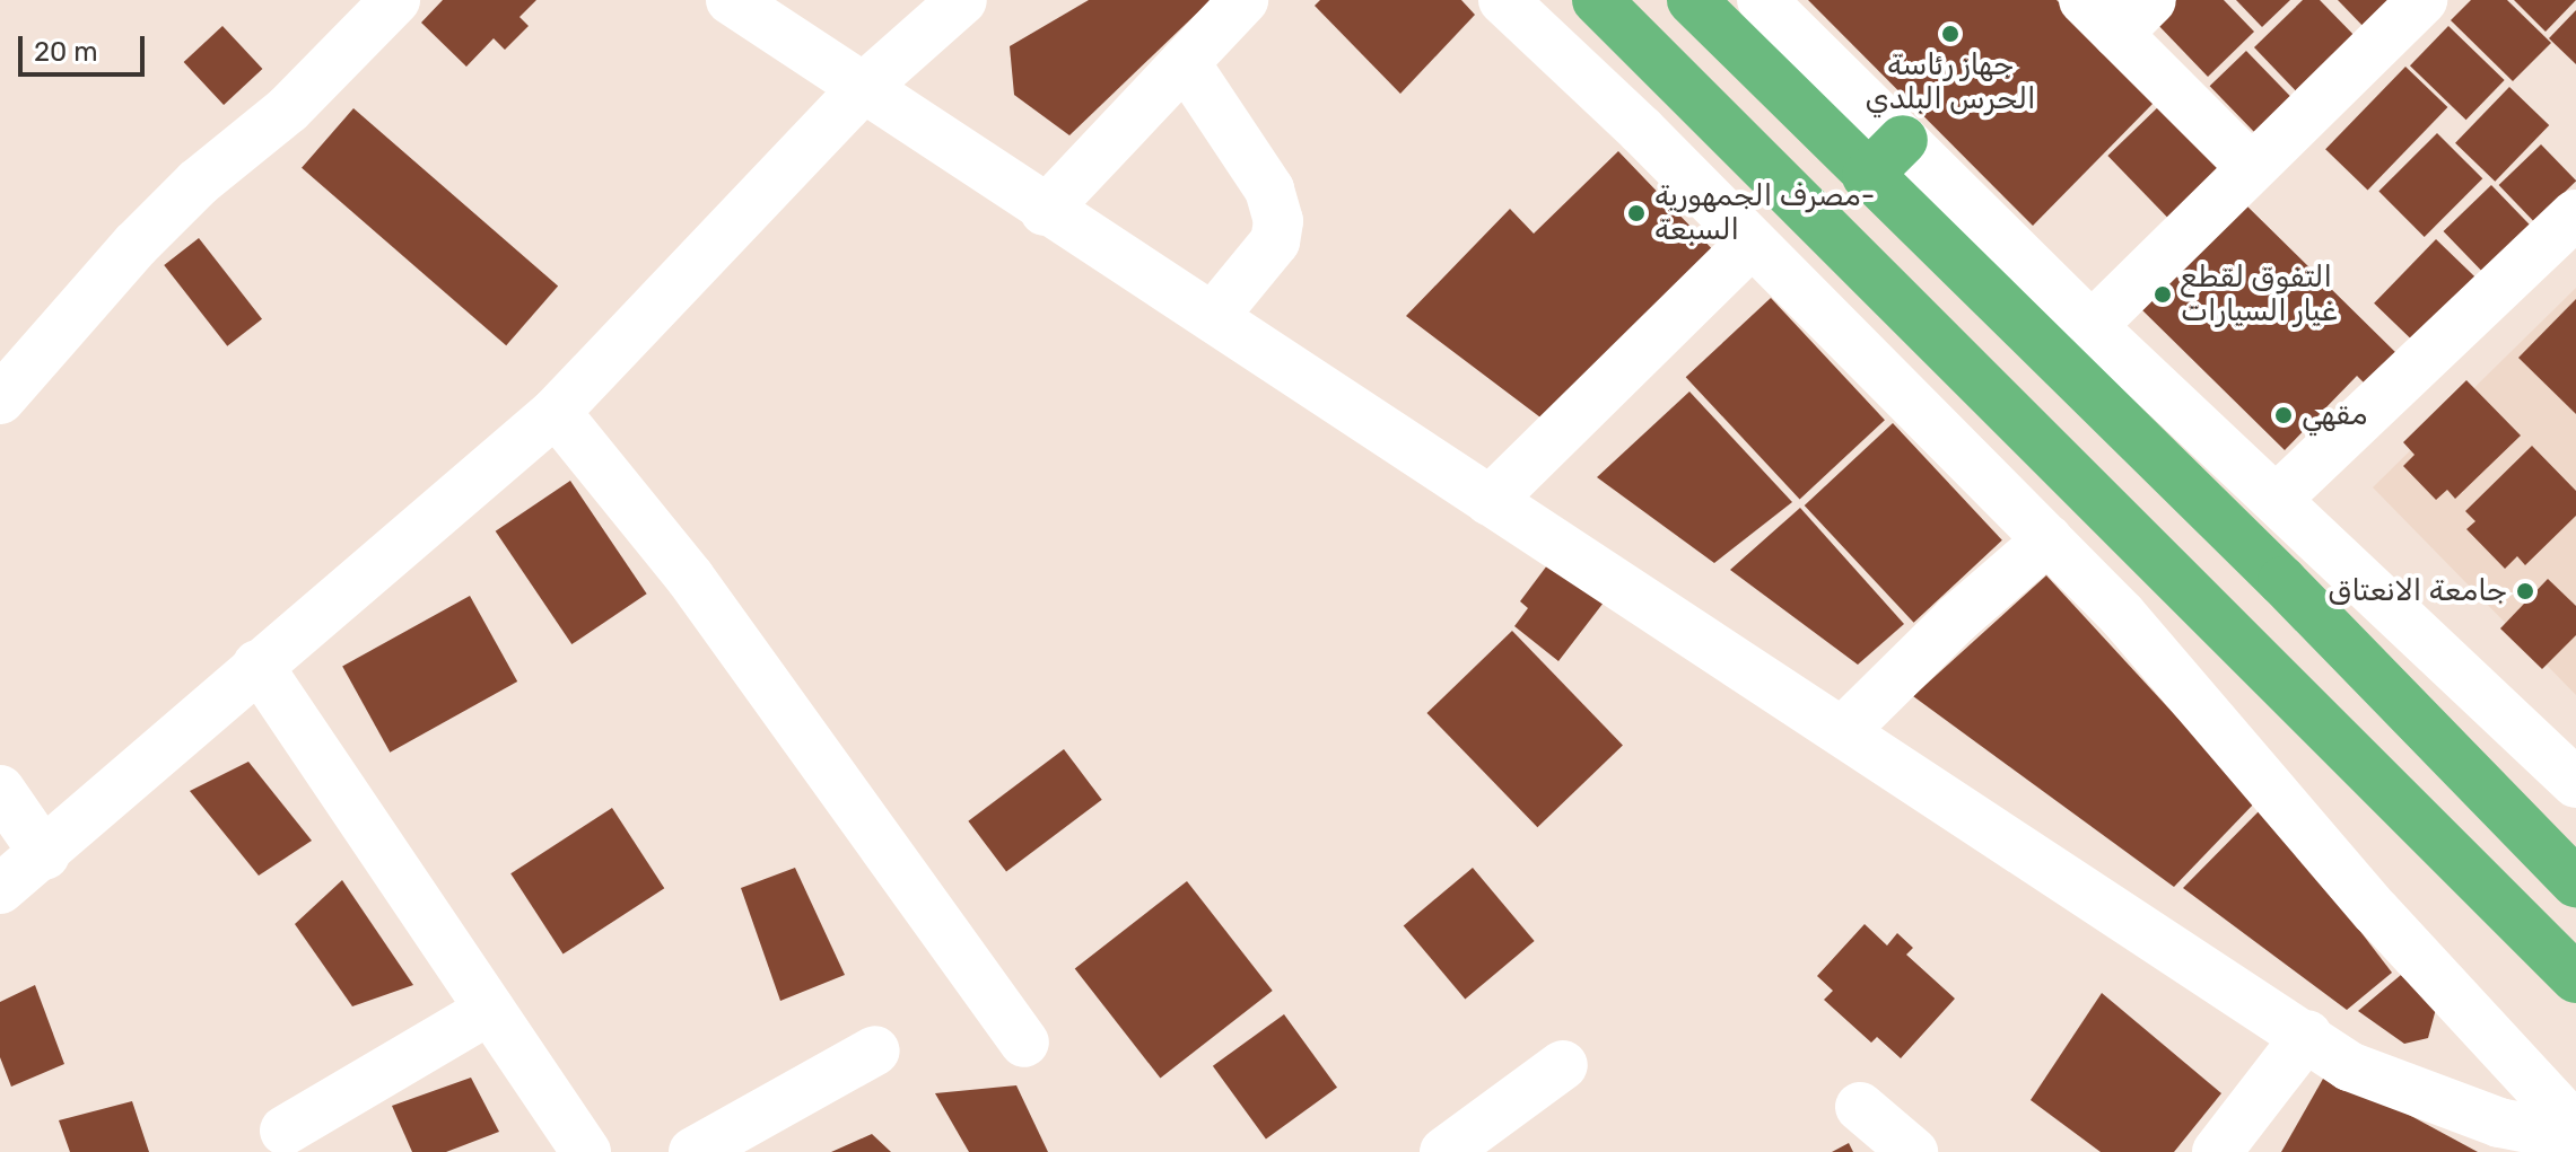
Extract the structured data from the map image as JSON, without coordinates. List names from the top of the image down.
{
  "places": [
    "جهاز رئاسة الحرس البلدي",
    "مصرف الجمهورية- السبعة",
    "التفوق لقطع غيار السيارات",
    "مقهي",
    "جامعة الانعتاق"
  ],
  "scale_bar": "20 m"
}
